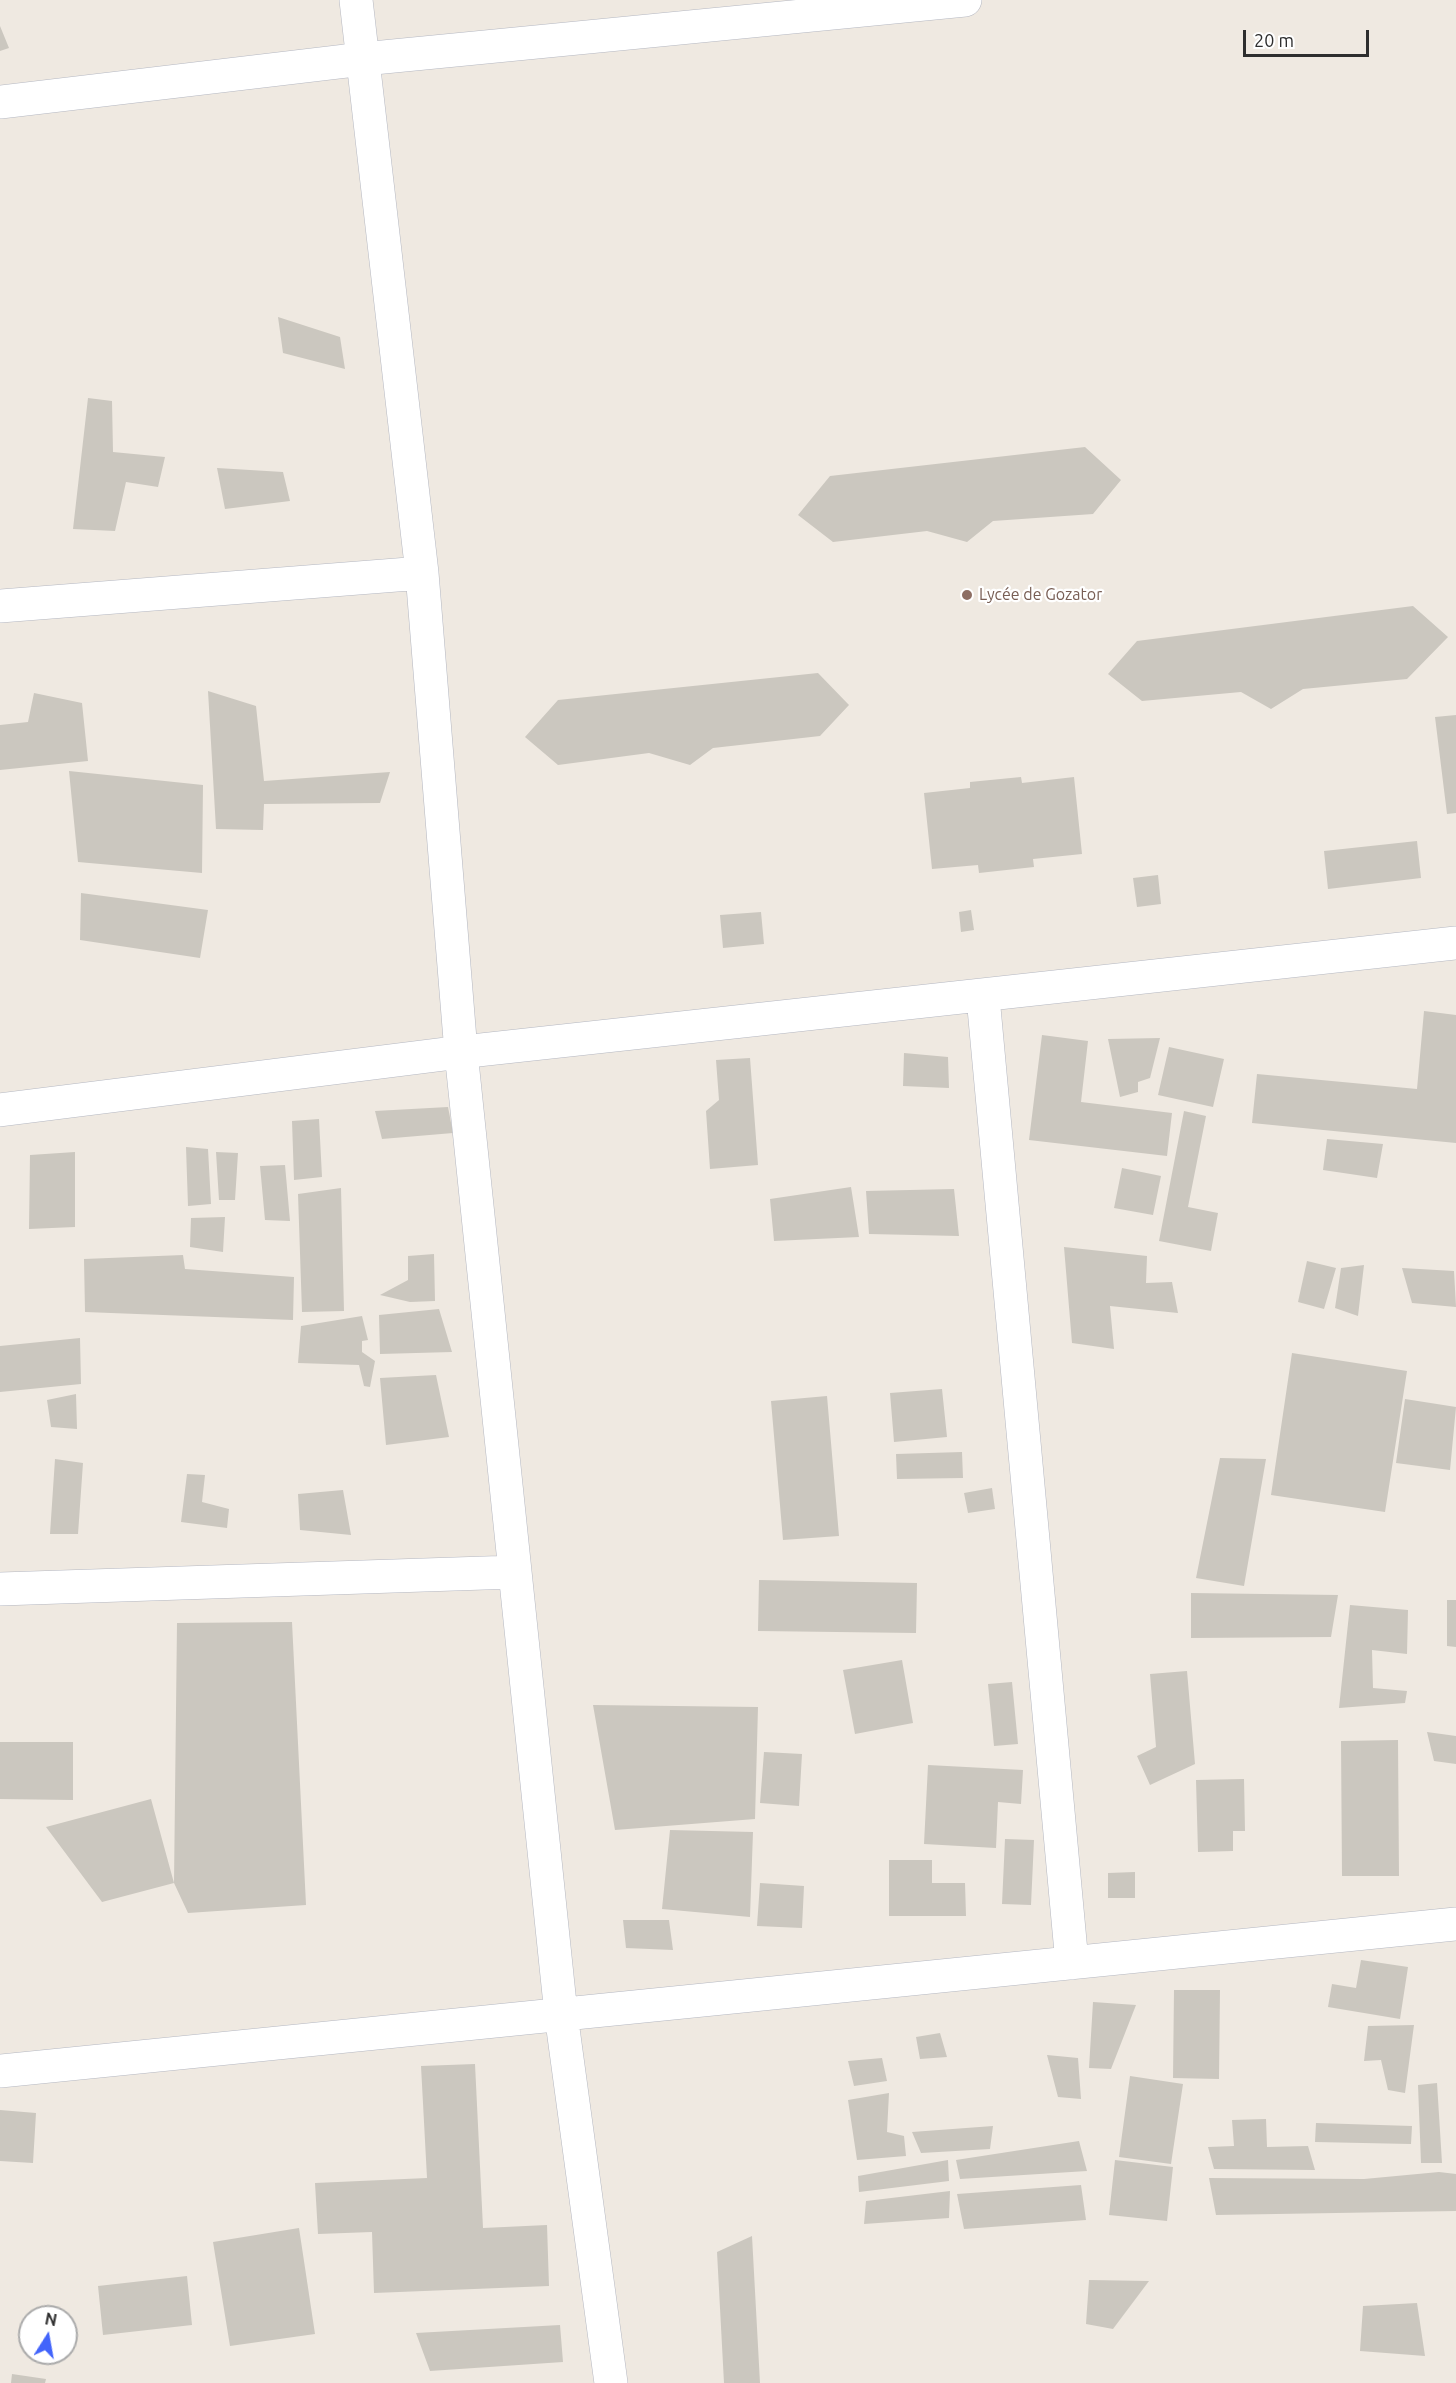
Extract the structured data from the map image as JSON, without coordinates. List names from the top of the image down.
{
  "places": ["Lycée de Gozator"],
  "scale_bar": "20 m",
  "north": "top"
}
